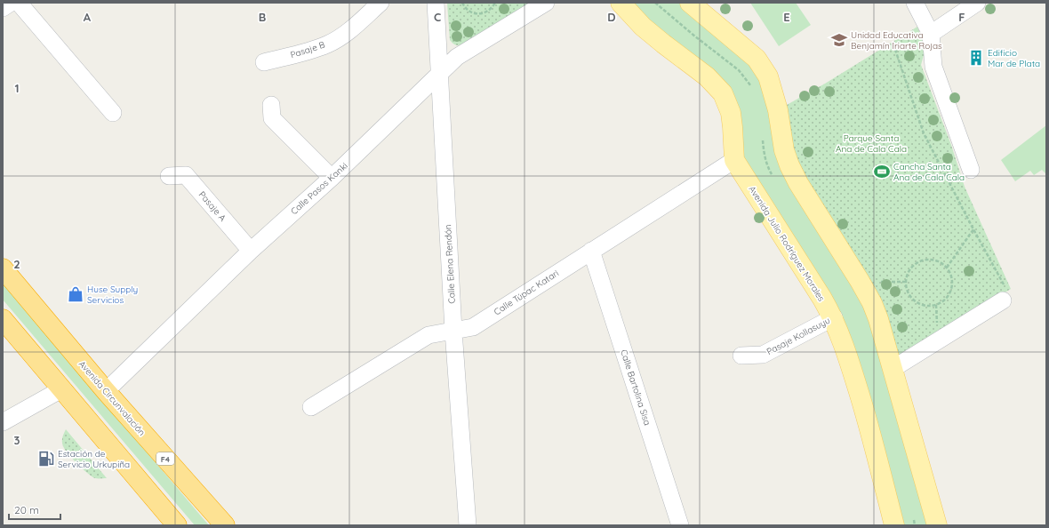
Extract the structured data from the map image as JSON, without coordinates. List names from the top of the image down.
{
  "streets": {
    "highway": ["Avenida Circunvalación", "F4"],
    "main road": ["Avenida Julio Rodríguez Morales"],
    "street": [
      "Pasaje B",
      "Calle Pasos Kanki",
      "Pasaje A",
      "Calle Elena Rendón",
      "Calle Túpac Katari",
      "Pasaje Kollasuyu",
      "Calle Bartolina Sisa"
    ]
  },
  "crossings": [
    ["Calle Pasos Kanki", "Pasaje A"],
    ["Calle Pasos Kanki", "Calle Elena Rendón"],
    ["Calle Pasos Kanki", "Avenida Circunvalación"],
    ["Avenida Julio Rodríguez Morales", "Calle Túpac Katari"],
    ["Avenida Julio Rodríguez Morales", "Pasaje Kollasuyu"],
    ["Calle Elena Rendón", "Calle Túpac Katari"],
    ["Calle Túpac Katari", "Calle Bartolina Sisa"]
  ],
  "parks": ["Parque Santa Ana de Cala Cala"],
  "places": {
    "school or university": ["Unidad Educativa Benjamín Iriarte Rojas"],
    "building": ["Edificio Mar de Plata"],
    "sports": ["Cancha Santa Ana de Cala Cala"],
    "shop": ["Huse Supply Servicios"],
    "fuel station": ["Estación de Servicio Urkupiña"]
  },
  "scale_bar": "20 m",
  "grid": {
    "columns": [
      "A",
      "B",
      "C",
      "D",
      "E",
      "F"
    ],
    "rows": ["1", "2", "3"]
  }
}
